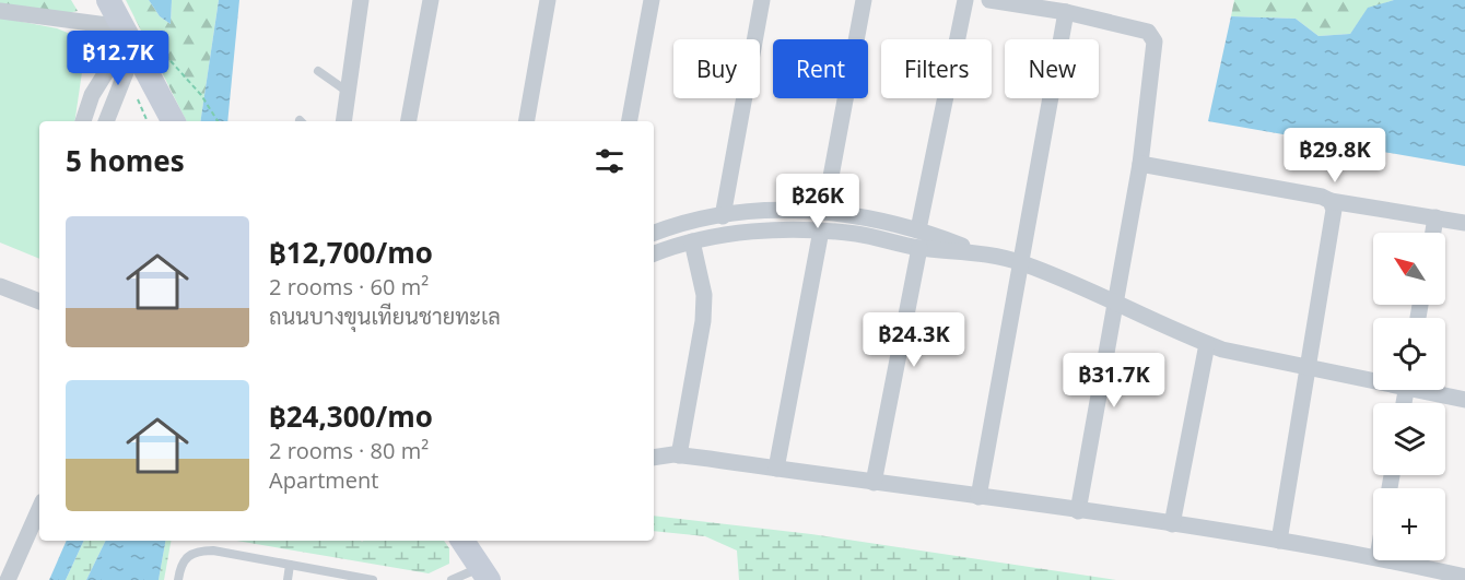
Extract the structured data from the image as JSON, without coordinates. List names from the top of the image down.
{
  "north": "top left",
  "page": {
    "price": [
      "฿12.7K",
      "฿29.8K",
      "฿26K",
      "฿24.3K",
      "฿31.7K"
    ],
    "chip": [
      "Buy",
      "Rent",
      "Filters",
      "New"
    ],
    "heading": "5 homes",
    "list": [
      {
        "name": "฿12,700/mo",
        "note": "2 rooms · 60 m² · ถนนบางขุนเทียนชายทะเล"
      },
      {
        "name": "฿24,300/mo",
        "note": "2 rooms · 80 m² · Apartment"
      }
    ],
    "map_buttons": "+"
  }
}
